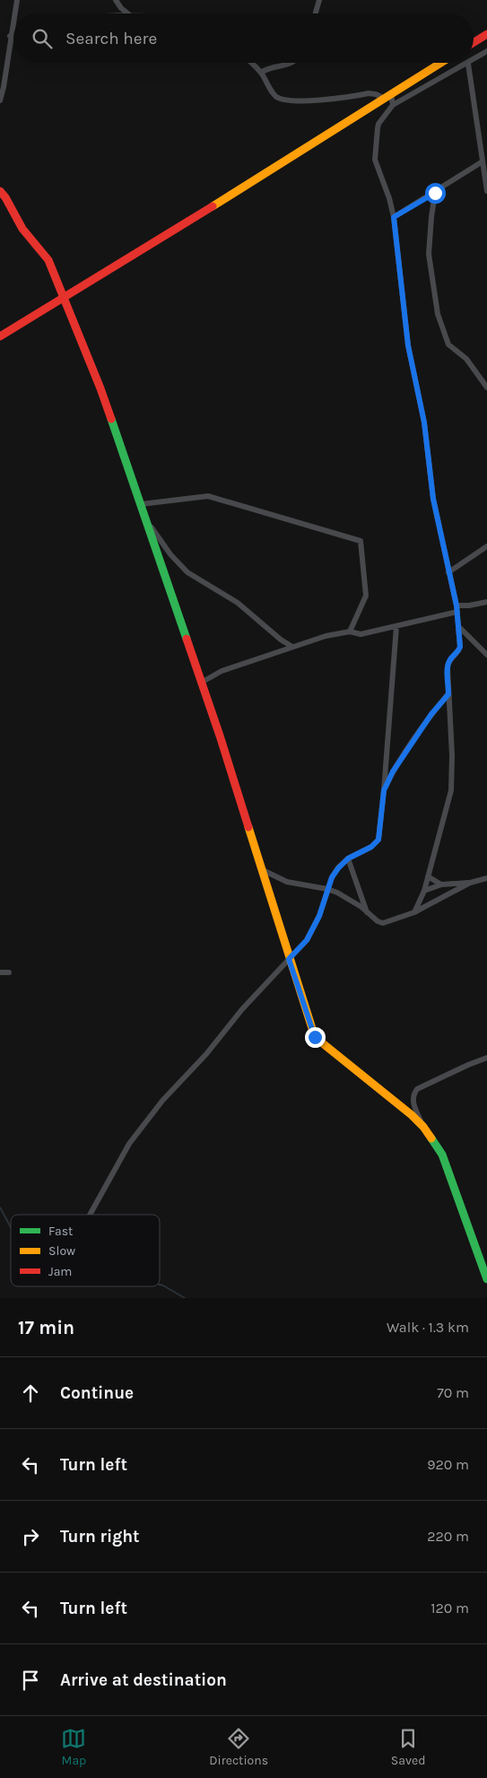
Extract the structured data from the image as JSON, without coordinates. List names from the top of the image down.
{
  "legend": ["Fast", "Slow", "Jam"],
  "page": {
    "search": "Search here",
    "heading": ["17 min", "Walk · 1.3 km"],
    "list": [
      ["Continue", "70 m"],
      ["Turn left", "920 m"],
      ["Turn right", "220 m"],
      ["Turn left", "120 m"],
      "Arrive at destination"
    ],
    "nav": ["Map", "Directions", "Saved"]
  }
}
